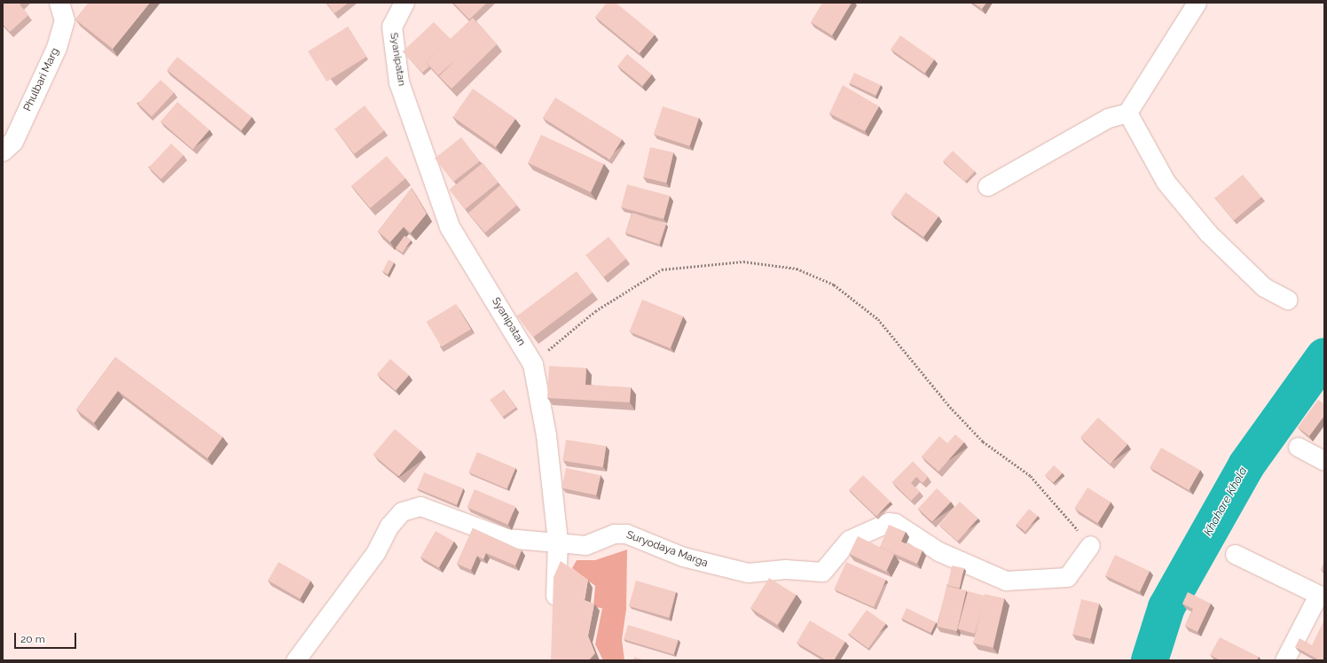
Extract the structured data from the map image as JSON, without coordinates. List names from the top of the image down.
{
  "streets": {
    "main road": ["Syanipatan", "Phulbari Marg"],
    "street": ["Suryodaya Marga"]
  },
  "crossings": [
    ["Syanipatan", "Suryodaya Marga"]
  ],
  "water": ["Khahare Khola"],
  "scale_bar": "20 m"
}
